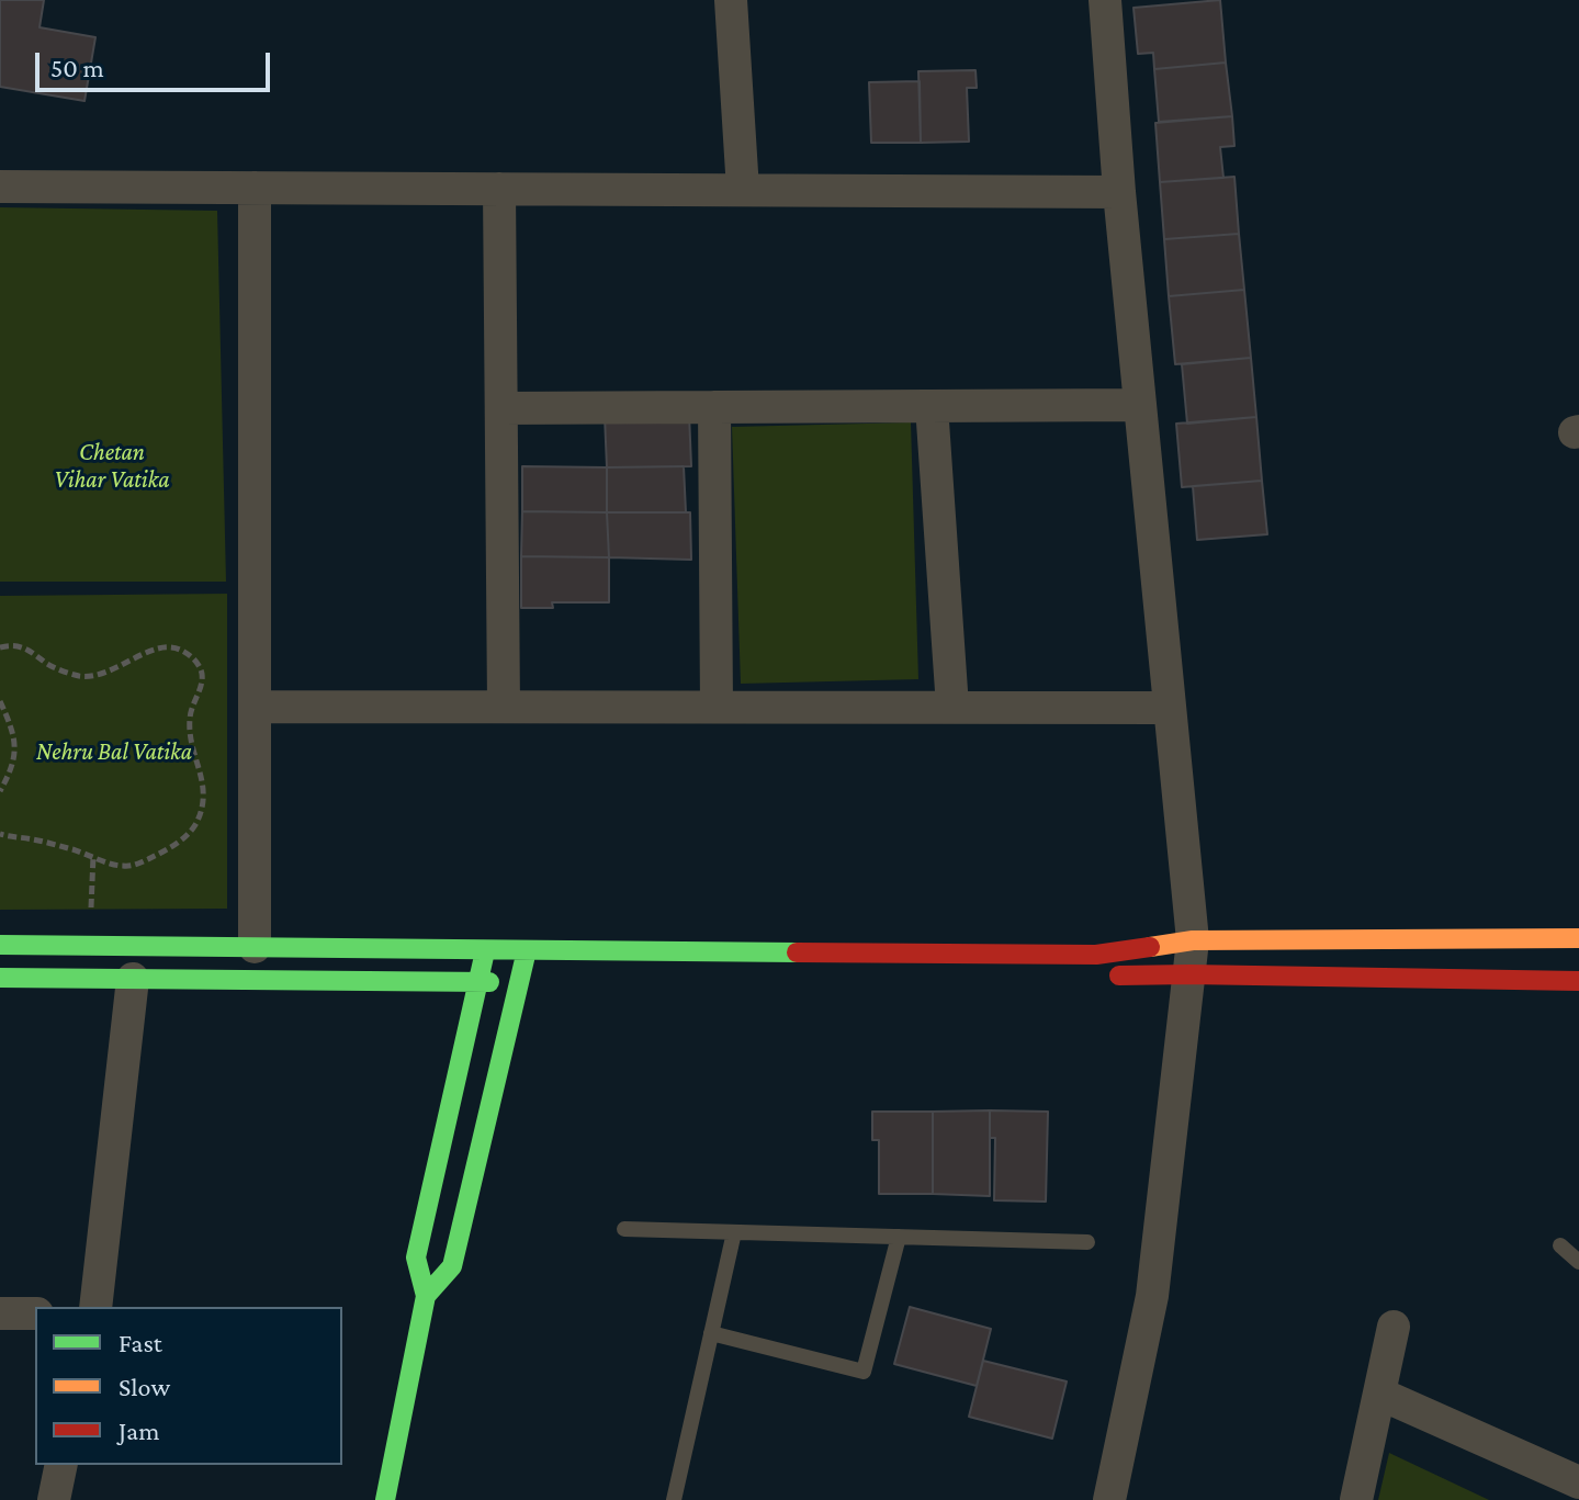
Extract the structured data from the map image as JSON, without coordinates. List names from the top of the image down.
{
  "parks": ["Chetan Vihar Vatika", "Nehru Bal Vatika"],
  "legend": ["Fast", "Slow", "Jam"],
  "scale_bar": "50 m"
}
